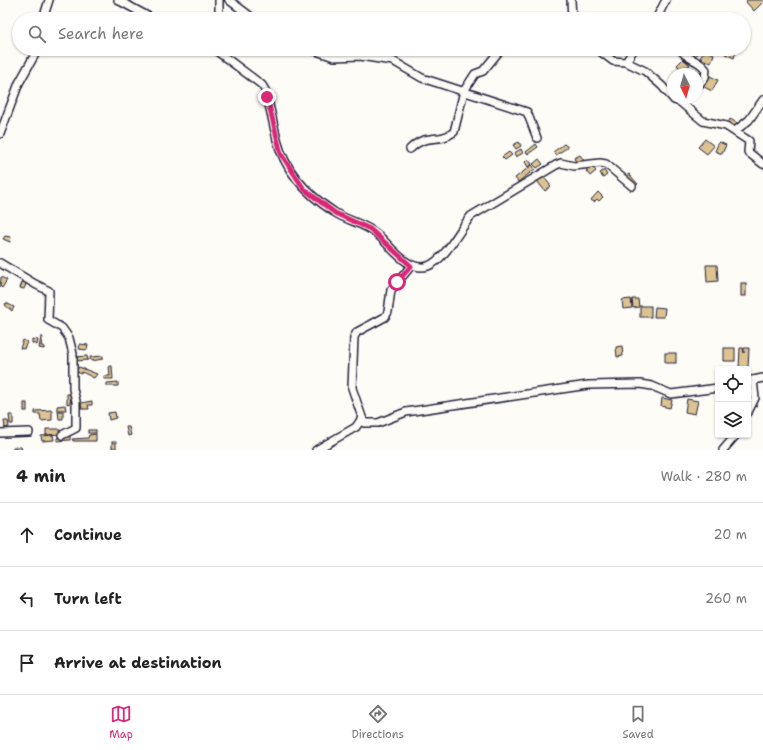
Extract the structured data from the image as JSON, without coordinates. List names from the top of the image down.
{
  "north": "bottom",
  "page": {
    "search": "Search here",
    "heading": ["4 min", "Walk · 280 m"],
    "list": [
      ["Continue", "20 m"],
      ["Turn left", "260 m"],
      "Arrive at destination"
    ],
    "nav": ["Map", "Directions", "Saved"]
  }
}
